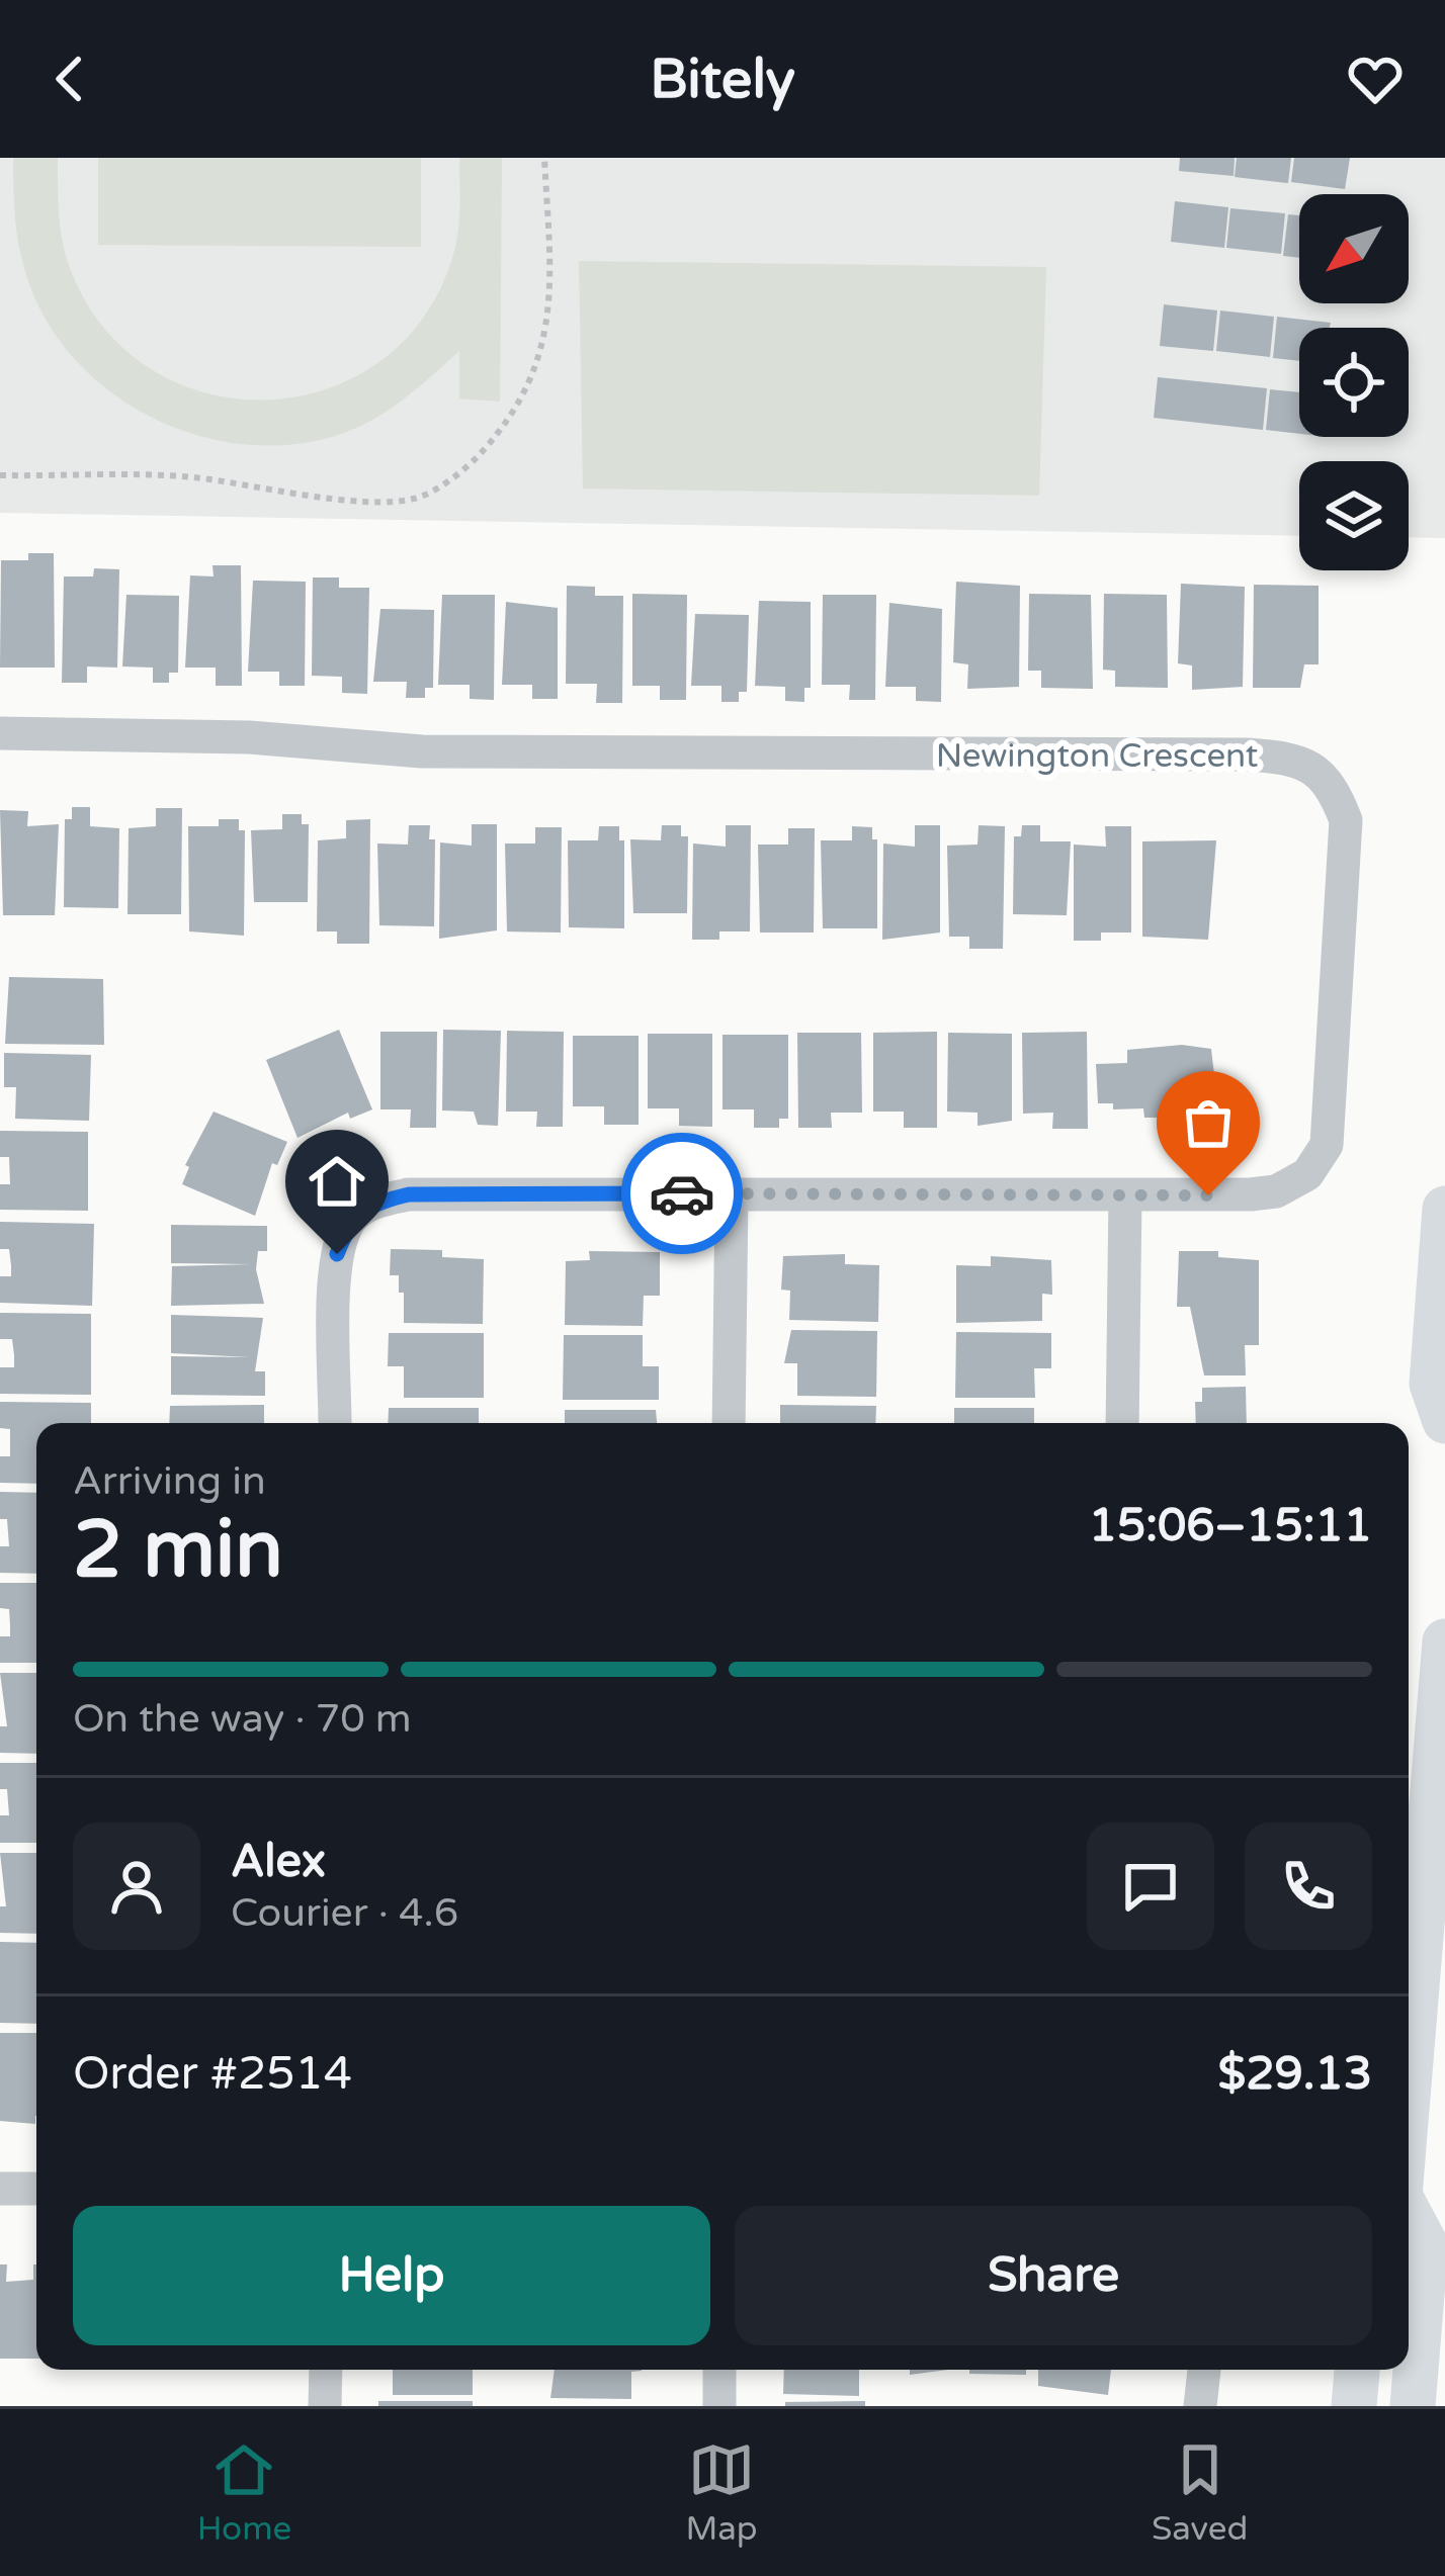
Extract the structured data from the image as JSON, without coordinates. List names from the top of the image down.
{
  "streets": {
    "street": ["Newington Crescent"]
  },
  "north": "bottom left",
  "page": {
    "header": "Bitely",
    "heading": ["2 min", "Arriving in", "15:06–15:11"],
    "panel": [
      "Alex",
      "Courier · 4.6",
      "Order #2514",
      "$29.13"
    ],
    "bar": "On the way · 70 m",
    "buttons": ["Help", "Share"],
    "tabs": ["Home", "Map", "Saved"]
  }
}
